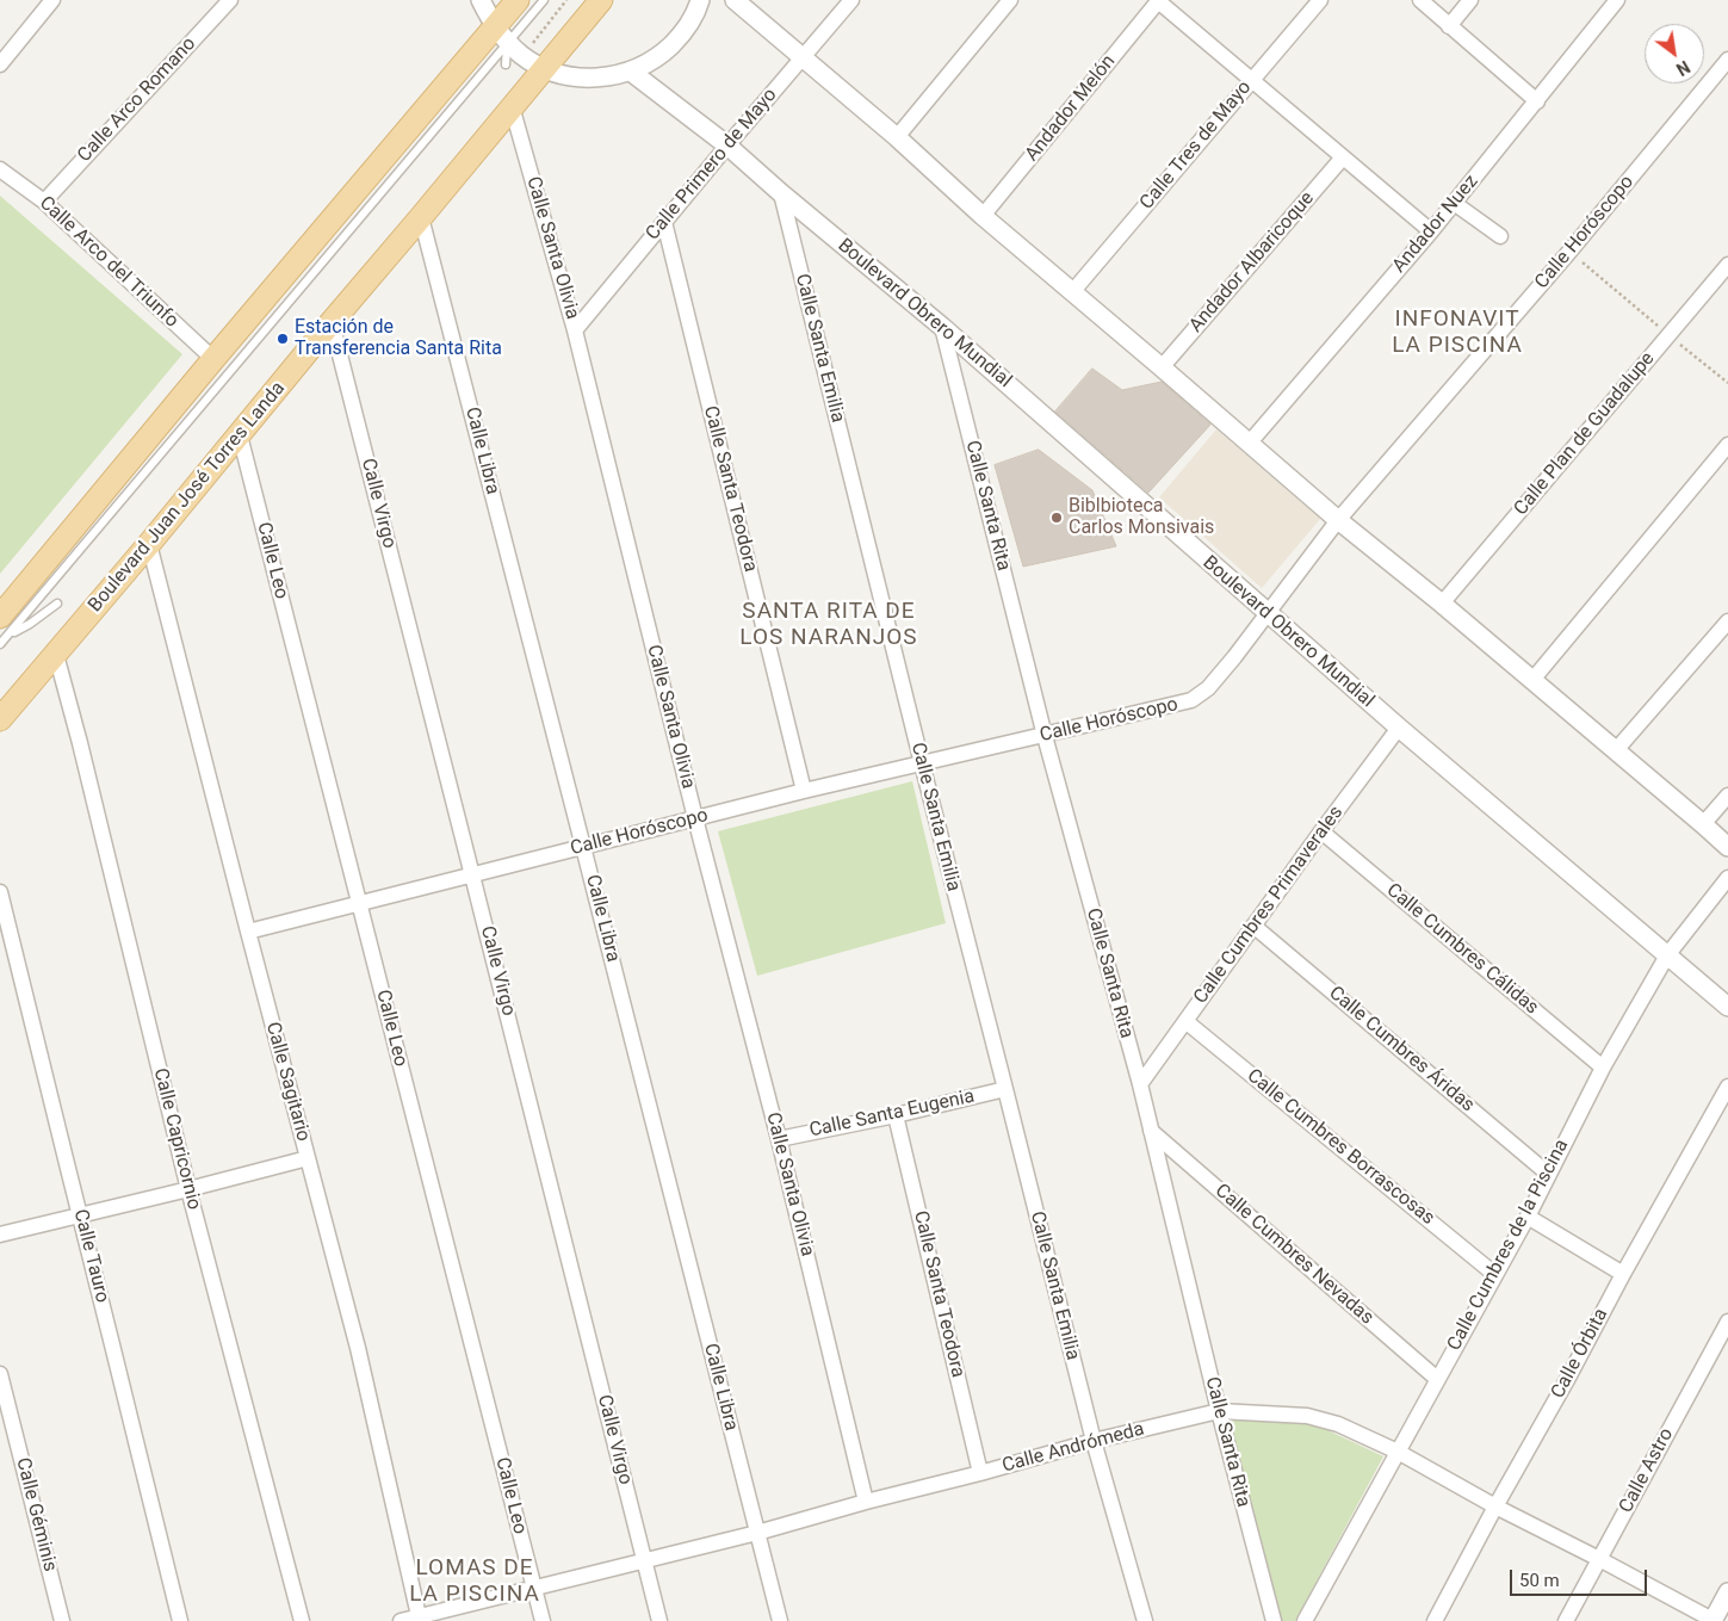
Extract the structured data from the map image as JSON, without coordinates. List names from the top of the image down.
{
  "streets": {
    "main road": ["Boulevard Juan José Torres Landa"],
    "street": [
      "Calle Arco Romano",
      "Andador Melón",
      "Calle Tres de Mayo",
      "Calle Primero de Mayo",
      "Andador Nuez",
      "Calle Horóscopo",
      "Calle Santa Olivia",
      "Calle Arco del Triunfo",
      "Andador Albaricoque",
      "Boulevard Obrero Mundial",
      "Calle Santa Emilia",
      "Calle Plan de Guadalupe",
      "Calle Libra",
      "Calle Santa Teodora",
      "Calle Virgo",
      "Calle Santa Rita",
      "Calle Leo",
      "Calle Cumbres Primaverales",
      "Calle Cumbres Cálidas",
      "Calle Cumbres Áridas",
      "Calle Sagitario",
      "Calle Santa Eugenia",
      "Calle Capricornio",
      "Calle Cumbres Borrascosas",
      "Calle Cumbres de la Piscina",
      "Calle Cumbres Nevadas",
      "Calle Tauro",
      "Calle Órbita",
      "Calle Andrómeda",
      "Calle Astro",
      "Calle Géminis"
    ]
  },
  "crossings": [
    ["Calle Arco Romano", "Calle Arco del Triunfo"],
    ["Calle Primero de Mayo", "Calle Santa Olivia"],
    ["Calle Primero de Mayo", "Boulevard Obrero Mundial"],
    ["Calle Primero de Mayo", "Calle Santa Teodora"],
    ["Calle Horóscopo", "Calle Santa Olivia"],
    ["Calle Horóscopo", "Boulevard Obrero Mundial"],
    ["Calle Horóscopo", "Calle Santa Emilia"],
    ["Calle Horóscopo", "Calle Libra"],
    ["Calle Horóscopo", "Calle Santa Teodora"],
    ["Calle Horóscopo", "Calle Virgo"],
    ["Calle Horóscopo", "Calle Santa Rita"],
    ["Calle Horóscopo", "Calle Leo"],
    ["Calle Horóscopo", "Calle Sagitario"],
    ["Calle Santa Olivia", "Boulevard Juan José Torres Landa"],
    ["Calle Santa Olivia", "Calle Santa Eugenia"],
    ["Calle Santa Olivia", "Calle Andrómeda"],
    ["Boulevard Obrero Mundial", "Calle Santa Emilia"],
    ["Boulevard Obrero Mundial", "Calle Santa Rita"],
    ["Boulevard Obrero Mundial", "Calle Cumbres Primaverales"],
    ["Boulevard Obrero Mundial", "Calle Cumbres de la Piscina"],
    ["Calle Santa Emilia", "Calle Santa Eugenia"],
    ["Calle Santa Emilia", "Calle Andrómeda"],
    ["Calle Libra", "Boulevard Juan José Torres Landa"],
    ["Calle Libra", "Calle Andrómeda"],
    ["Calle Santa Teodora", "Calle Santa Eugenia"],
    ["Calle Santa Teodora", "Calle Andrómeda"],
    ["Boulevard Juan José Torres Landa", "Calle Virgo"],
    ["Boulevard Juan José Torres Landa", "Calle Leo"],
    ["Boulevard Juan José Torres Landa", "Calle Sagitario"],
    ["Boulevard Juan José Torres Landa", "Calle Capricornio"],
    ["Calle Virgo", "Calle Andrómeda"],
    ["Calle Santa Rita", "Calle Cumbres Primaverales"],
    ["Calle Santa Rita", "Calle Cumbres Nevadas"],
    ["Calle Santa Rita", "Calle Andrómeda"],
    ["Calle Leo", "Calle Andrómeda"],
    ["Calle Cumbres Primaverales", "Calle Cumbres Cálidas"],
    ["Calle Cumbres Primaverales", "Calle Cumbres Áridas"],
    ["Calle Cumbres Primaverales", "Calle Cumbres Borrascosas"],
    ["Calle Cumbres Cálidas", "Calle Cumbres de la Piscina"],
    ["Calle Cumbres Áridas", "Calle Cumbres de la Piscina"],
    ["Calle Sagitario", "Calle Andrómeda"],
    ["Calle Cumbres Borrascosas", "Calle Cumbres de la Piscina"],
    ["Calle Cumbres de la Piscina", "Calle Cumbres Nevadas"],
    ["Calle Cumbres de la Piscina", "Calle Andrómeda"],
    ["Calle Órbita", "Calle Andrómeda"],
    ["Calle Andrómeda", "Calle Astro"]
  ],
  "districts": ["INFONAVIT LA PISCINA", "SANTA RITA DE LOS NARANJOS", "LOMAS DE LA PISCINA"],
  "places": ["Estación de Transferencia Santa Rita", "Biblbioteca Carlos Monsivais"],
  "scale_bar": "50 m",
  "north": "bottom right"
}
